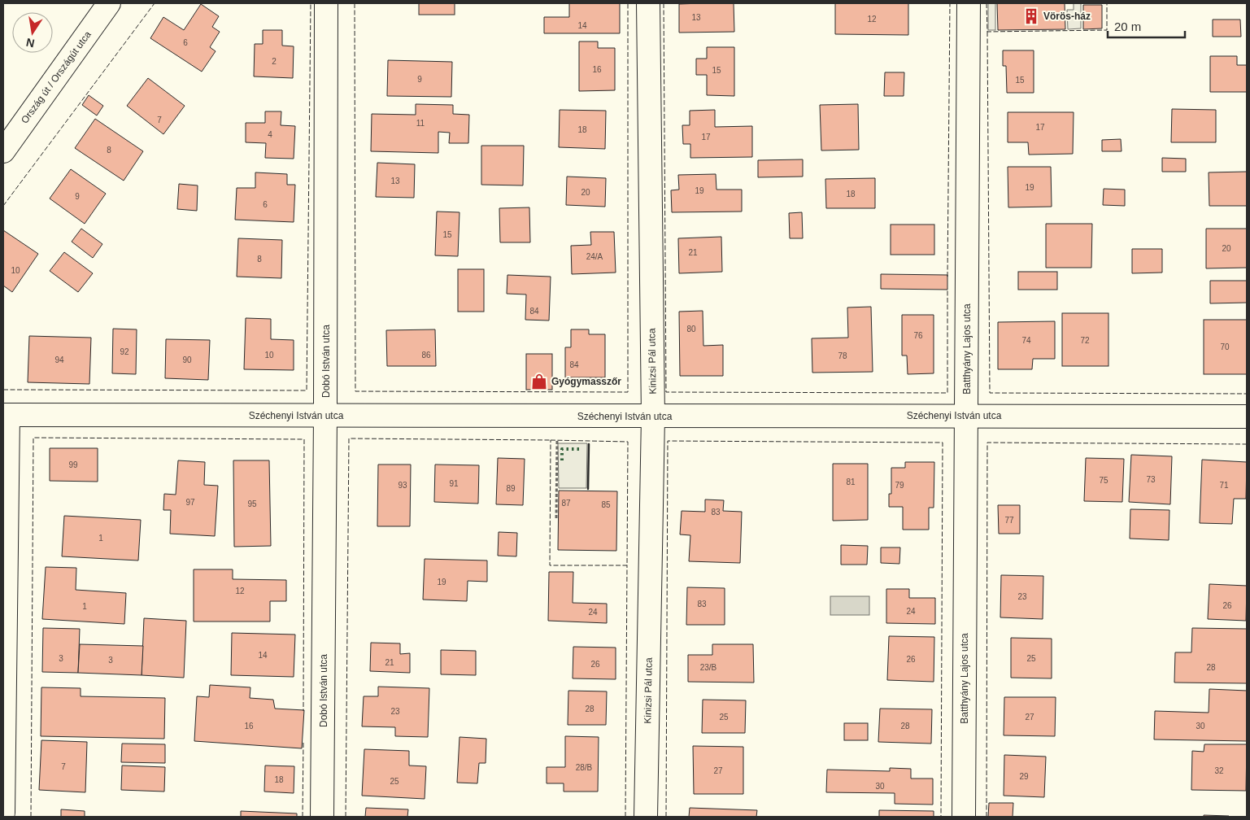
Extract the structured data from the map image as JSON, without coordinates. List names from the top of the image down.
{
  "streets": {
    "street": [
      "Ország út / Országút utca",
      "Batthyány Lajos utca",
      "Dobó István utca",
      "Kinizsi Pál utca",
      "Széchenyi István utca"
    ]
  },
  "crossings": [
    ["Batthyány Lajos utca", "Széchenyi István utca"],
    ["Dobó István utca", "Széchenyi István utca"],
    ["Kinizsi Pál utca", "Széchenyi István utca"]
  ],
  "places": {
    "building": ["Vörös-ház"],
    "shop": ["Gyógymasszőr"]
  },
  "house_numbers": [
    "13",
    "12",
    "14",
    "6",
    "2",
    "16",
    "15",
    "9",
    "15",
    "7",
    "11",
    "17",
    "18",
    "4",
    "17",
    "8",
    "13",
    "19",
    "19",
    "20",
    "18",
    "9",
    "6",
    "15",
    "20",
    "21",
    "24/A",
    "8",
    "10",
    "84",
    "80",
    "76",
    "74",
    "72",
    "70",
    "92",
    "10",
    "86",
    "78",
    "94",
    "90",
    "84",
    "99",
    "73",
    "75",
    "81",
    "91",
    "93",
    "79",
    "71",
    "89",
    "97",
    "87",
    "95",
    "85",
    "83",
    "77",
    "1",
    "19",
    "12",
    "23",
    "83",
    "26",
    "1",
    "24",
    "24",
    "14",
    "3",
    "25",
    "26",
    "3",
    "21",
    "26",
    "23/B",
    "28",
    "28",
    "23",
    "25",
    "27",
    "16",
    "28",
    "30",
    "7",
    "28/B",
    "27",
    "32",
    "29",
    "18",
    "25",
    "30"
  ],
  "scale_bar": "20 m",
  "north": "bottom"
}
